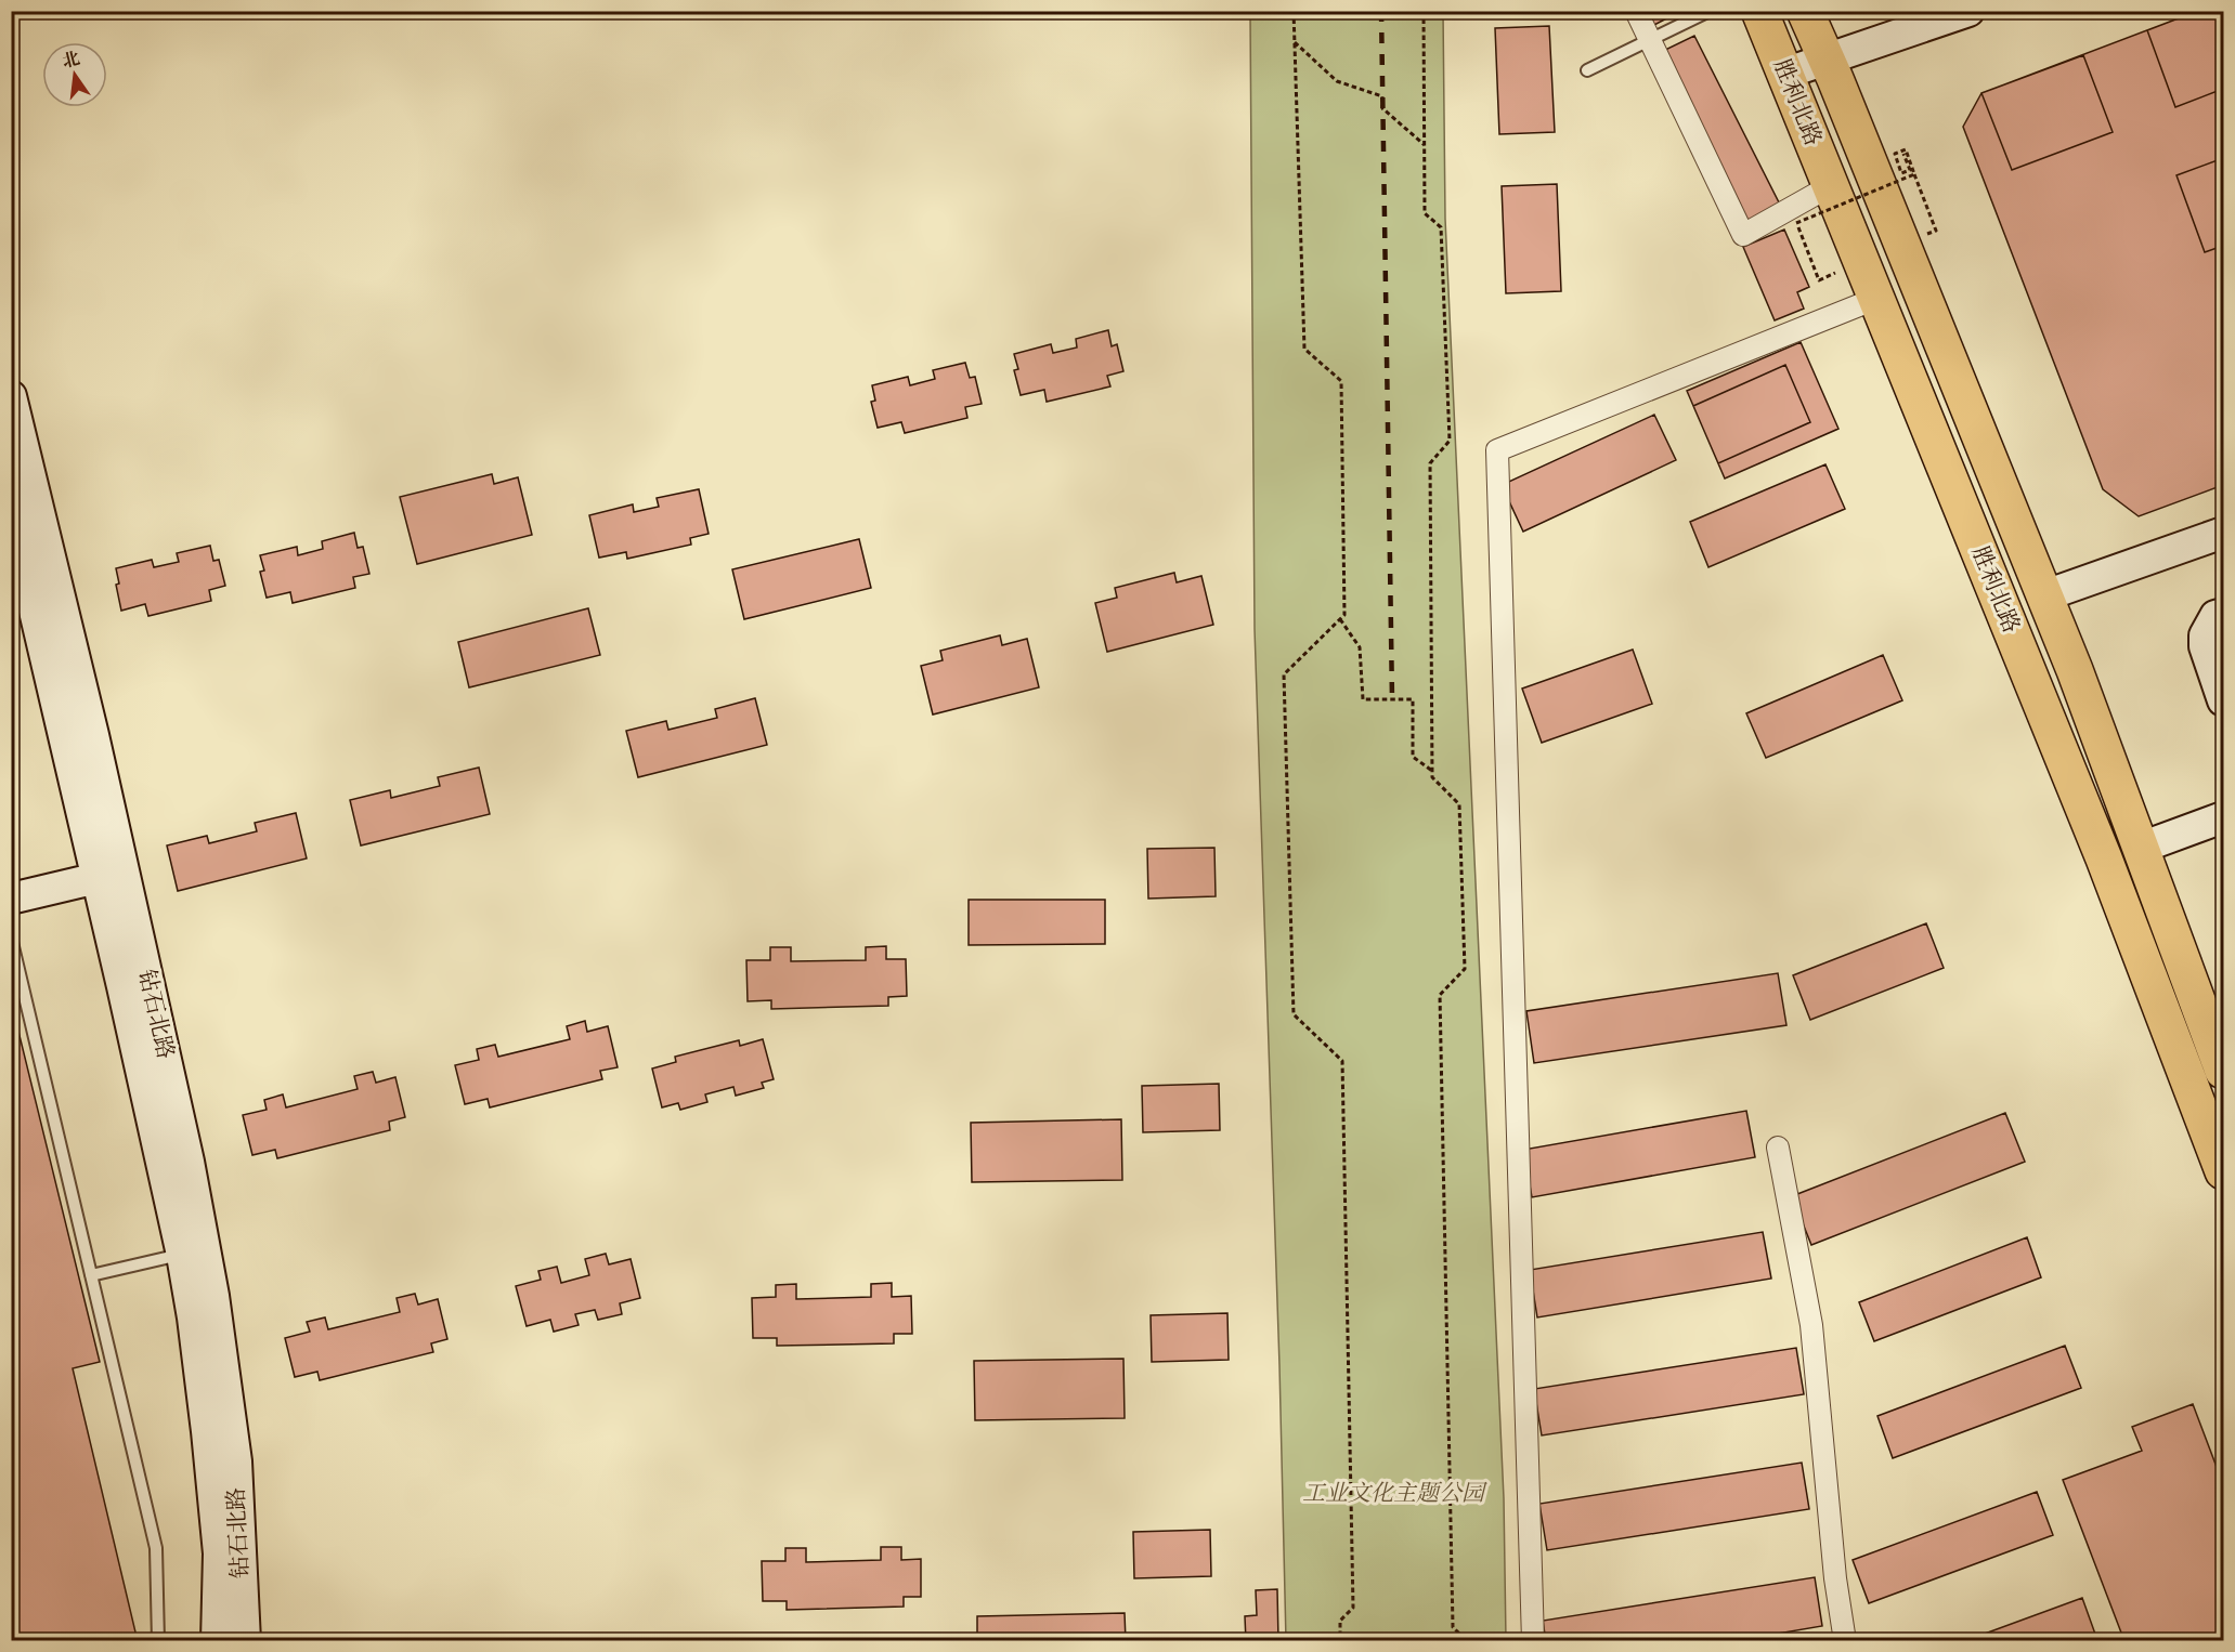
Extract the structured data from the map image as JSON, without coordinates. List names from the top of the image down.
{
  "streets": {
    "highway": ["胜利北路"],
    "main road": ["钻石北路"]
  },
  "parks": ["工业文化主题公园"],
  "north": "top"
}
